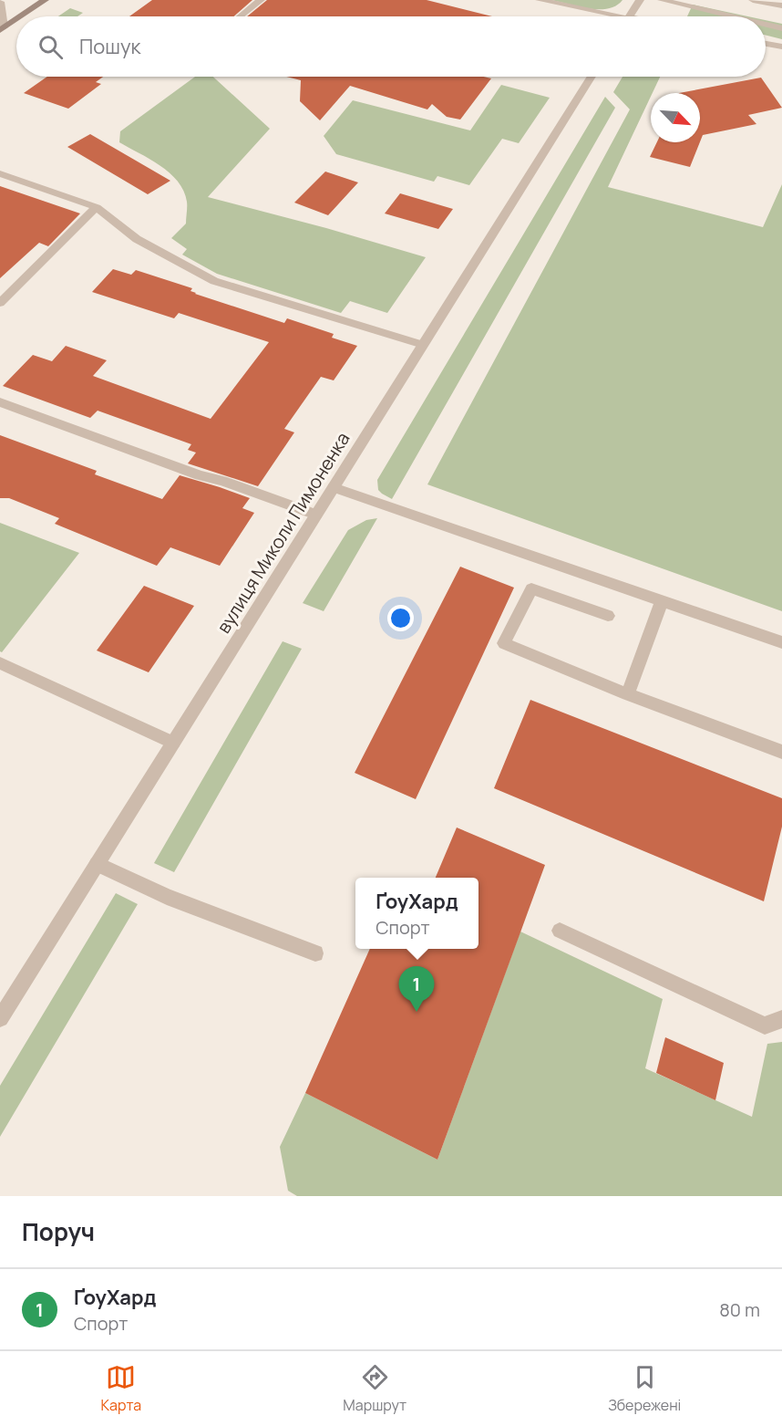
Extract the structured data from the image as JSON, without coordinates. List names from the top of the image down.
{
  "streets": {
    "street": ["вулиця Миколи Пимоненка"]
  },
  "north": "bottom right",
  "page": {
    "search": "Пошук",
    "popup": ["ҐоуХард", "Спорт"],
    "pins": "1",
    "heading": "Поруч",
    "list": [
      {
        "mark": "1",
        "name": "ҐоуХард",
        "note": "Спорт",
        "value": "80 m"
      }
    ],
    "nav": ["Карта", "Маршрут", "Збережені"]
  }
}
